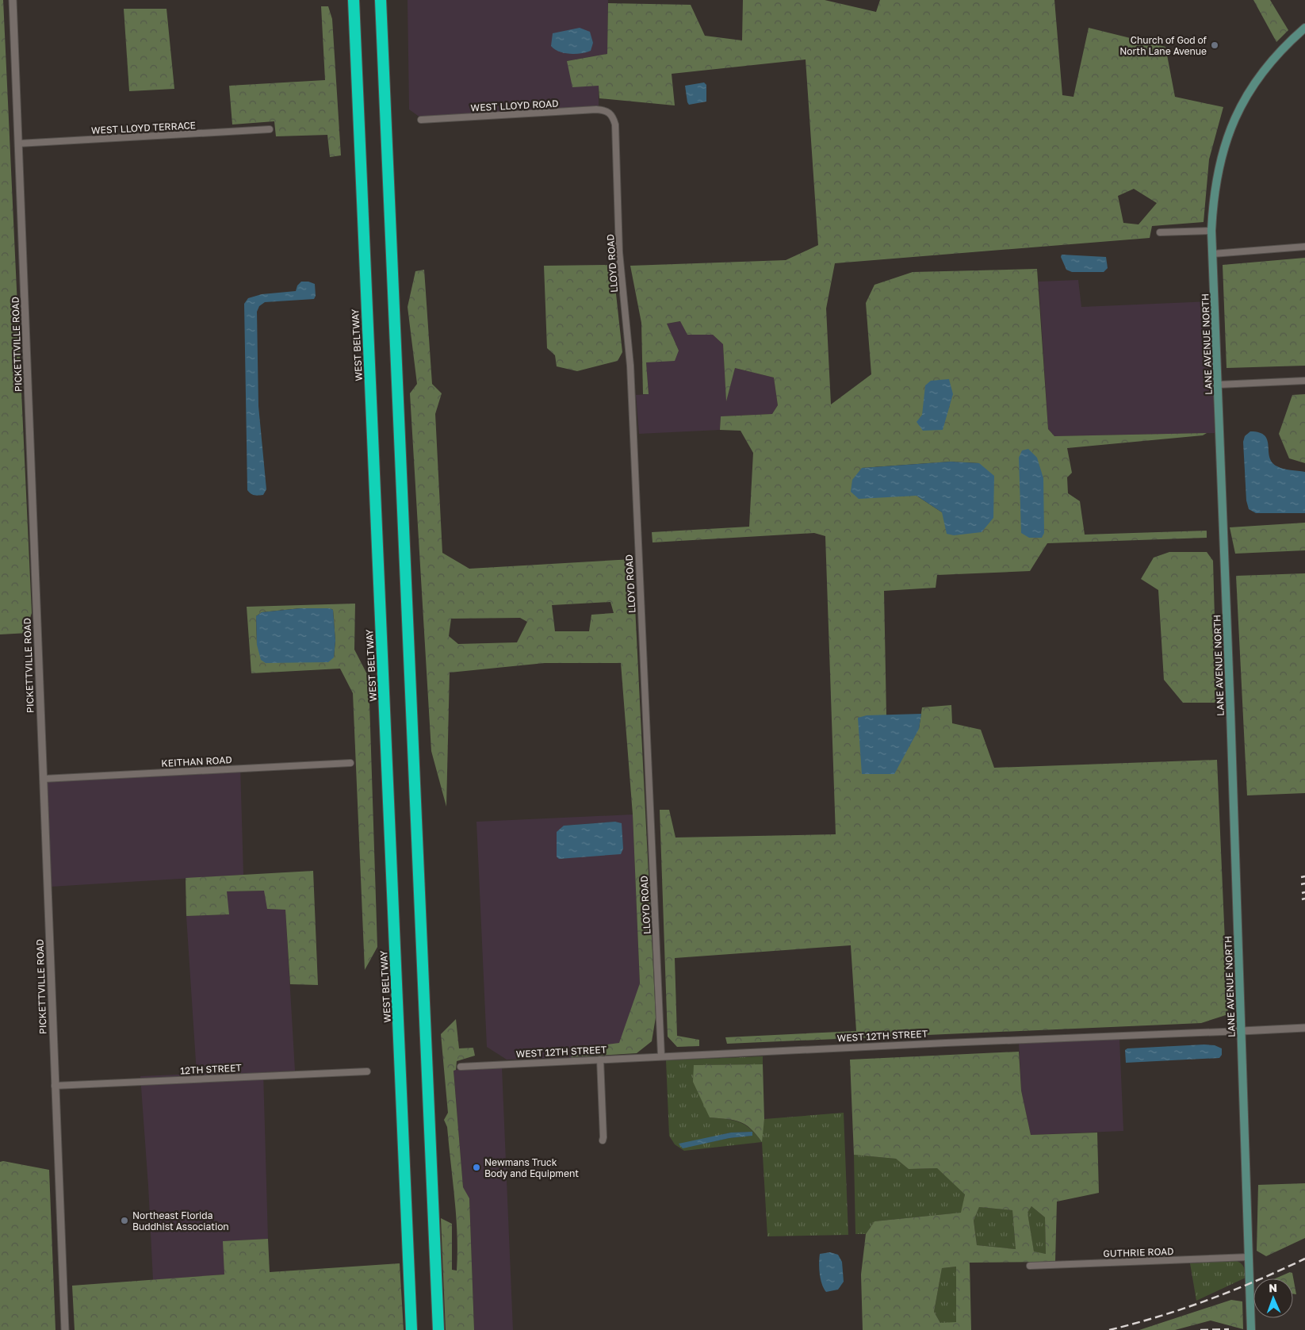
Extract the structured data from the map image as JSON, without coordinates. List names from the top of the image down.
{
  "streets": {
    "highway": ["WEST BELTWAY"],
    "main road": ["LANE AVENUE NORTH"],
    "street": [
      "WEST LLOYD ROAD",
      "WEST LLOYD TERRACE",
      "LLOYD ROAD",
      "PICKETTVILLE ROAD",
      "KEITHAN ROAD",
      "WEST 12TH STREET",
      "12TH STREET",
      "GUTHRIE ROAD"
    ]
  },
  "crossings": [
    ["WEST LLOYD ROAD", "LLOYD ROAD"],
    ["WEST LLOYD TERRACE", "PICKETTVILLE ROAD"],
    ["LLOYD ROAD", "WEST 12TH STREET"],
    ["PICKETTVILLE ROAD", "KEITHAN ROAD"],
    ["PICKETTVILLE ROAD", "12TH STREET"],
    ["LANE AVENUE NORTH", "WEST 12TH STREET"],
    ["LANE AVENUE NORTH", "GUTHRIE ROAD"]
  ],
  "places": ["Church of God of North Lane Avenue", "Newmans Truck Body and Equipment", "Northeast Florida Buddhist Association"],
  "north": "top"
}
